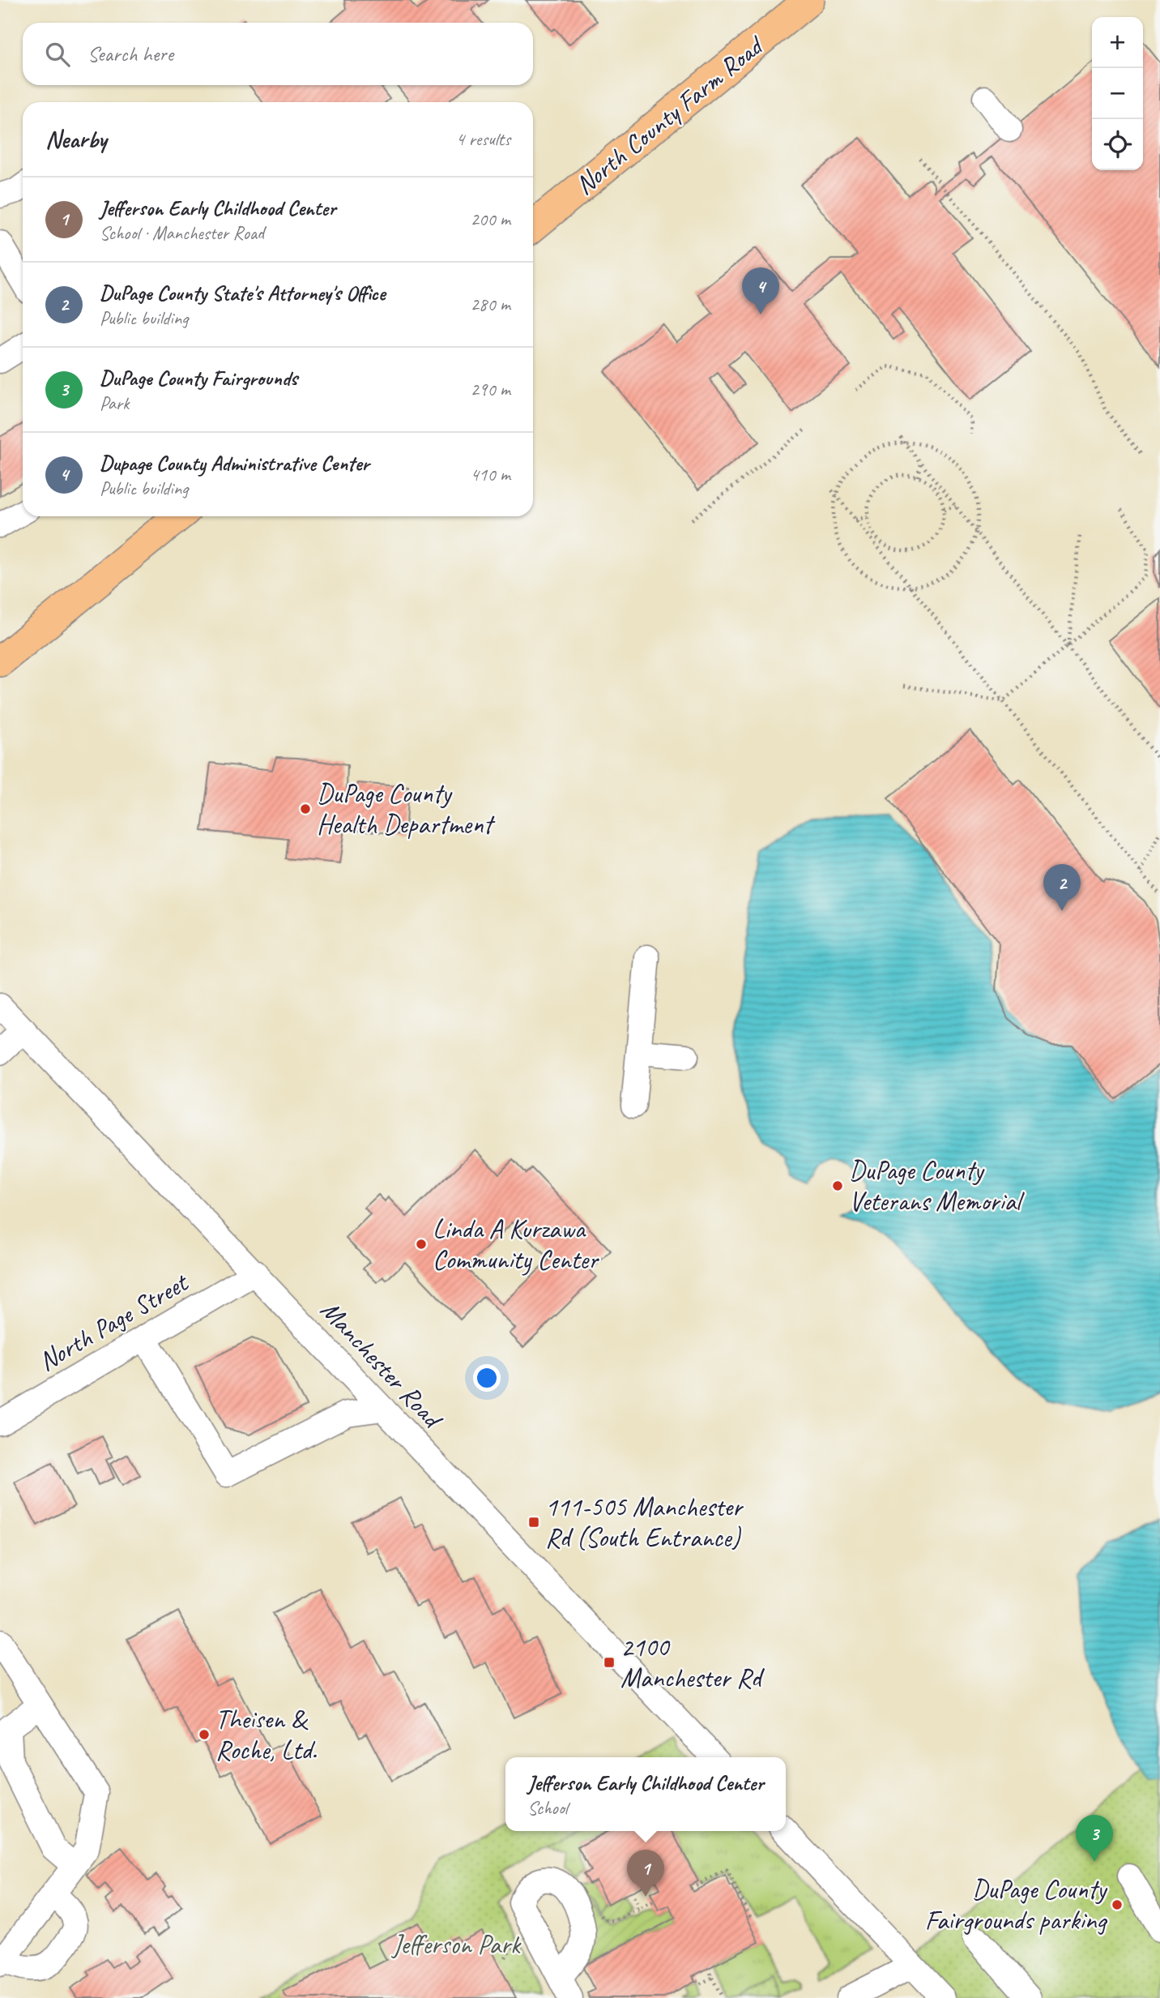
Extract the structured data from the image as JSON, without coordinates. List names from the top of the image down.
{
  "streets": {
    "main road": ["North County Farm Road"],
    "street": ["North Page Street", "Manchester Road"]
  },
  "crossings": [
    ["North Page Street", "Manchester Road"]
  ],
  "parks": ["Jefferson Park"],
  "places": {
    "other": [
      "DuPage County Health Department",
      "DuPage County Veterans Memorial",
      "Linda A Kurzawa Community Center",
      "Theisen & Roche, Ltd.",
      "DuPage County Fairgrounds parking"
    ],
    "transit": ["111-505 Manchester Rd (South Entrance)", "2100 Manchester Rd"]
  },
  "page": {
    "map_buttons": ["+", "−"],
    "search": "Search here",
    "heading": ["Nearby", "4 results"],
    "list": [
      {
        "mark": "1",
        "name": "Jefferson Early Childhood Center",
        "note": "School · Manchester Road",
        "value": "200 m"
      },
      {
        "mark": "2",
        "name": "DuPage County State's Attorney's Office",
        "note": "Public building",
        "value": "280 m"
      },
      {
        "mark": "3",
        "name": "DuPage County Fairgrounds",
        "note": "Park",
        "value": "290 m"
      },
      {
        "mark": "4",
        "name": "Dupage County Administrative Center",
        "note": "Public building",
        "value": "410 m"
      }
    ],
    "pins": [
      "4",
      "2",
      "3",
      "1"
    ],
    "popup": ["Jefferson Early Childhood Center", "School"]
  }
}
